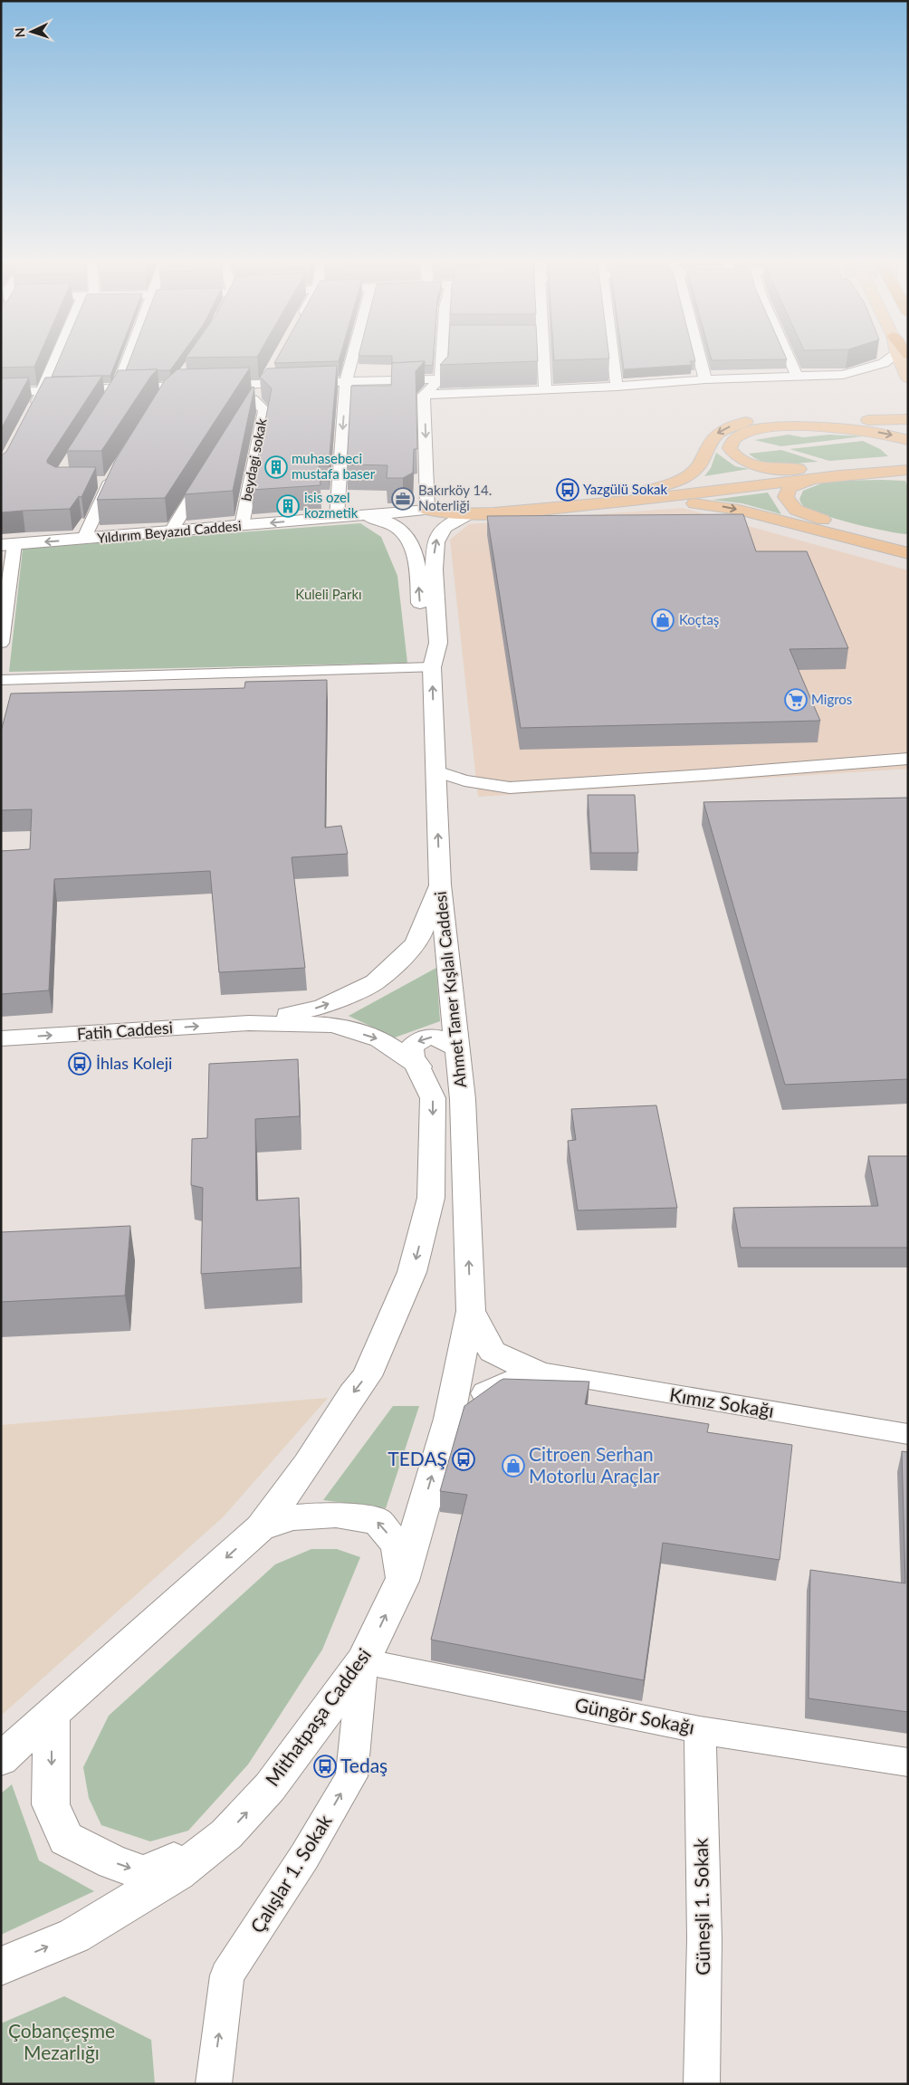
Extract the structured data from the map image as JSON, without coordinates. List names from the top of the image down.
{
  "streets": {
    "main road": [
      "Yıldırım Beyazıd Caddesi",
      "Ahmet Taner Kışlalı Caddesi",
      "Fatih Caddesi",
      "Mithatpaşa Caddesi"
    ],
    "street": [
      "beydagi sokak",
      "Kımız Sokağı",
      "Güngör Sokağı",
      "Çalışlar 1. Sokak",
      "Güneşli 1. Sokak"
    ]
  },
  "crossings": [
    ["beydagi sokak", "Yıldırım Beyazıd Caddesi"],
    ["Yıldırım Beyazıd Caddesi", "Ahmet Taner Kışlalı Caddesi"],
    ["Ahmet Taner Kışlalı Caddesi", "Mithatpaşa Caddesi"],
    ["Güngör Sokağı", "Mithatpaşa Caddesi"],
    ["Güngör Sokağı", "Çalışlar 1. Sokak"],
    ["Güngör Sokağı", "Güneşli 1. Sokak"],
    ["Mithatpaşa Caddesi", "Çalışlar 1. Sokak"]
  ],
  "one_way": [
    "Yıldırım Beyazıd Caddesi",
    "Ahmet Taner Kışlalı Caddesi",
    "Fatih Caddesi",
    "Çalışlar 1. Sokak"
  ],
  "parks": ["Kuleli Parkı", "Çobançeşme Mezarlığı"],
  "places": {
    "building": ["muhasebeci mustafa baser", "isis ozel kozmetik"],
    "bus stop": [
      "Yazgülü Sokak",
      "İhlas Koleji",
      "TEDAŞ",
      "Tedaş"
    ],
    "office": ["Bakırköy 14. Noterliği"],
    "shop": ["Koçtaş", "Citroen Serhan Motorlu Araçlar"],
    "supermarket": ["Migros"]
  },
  "north": "left"
}
